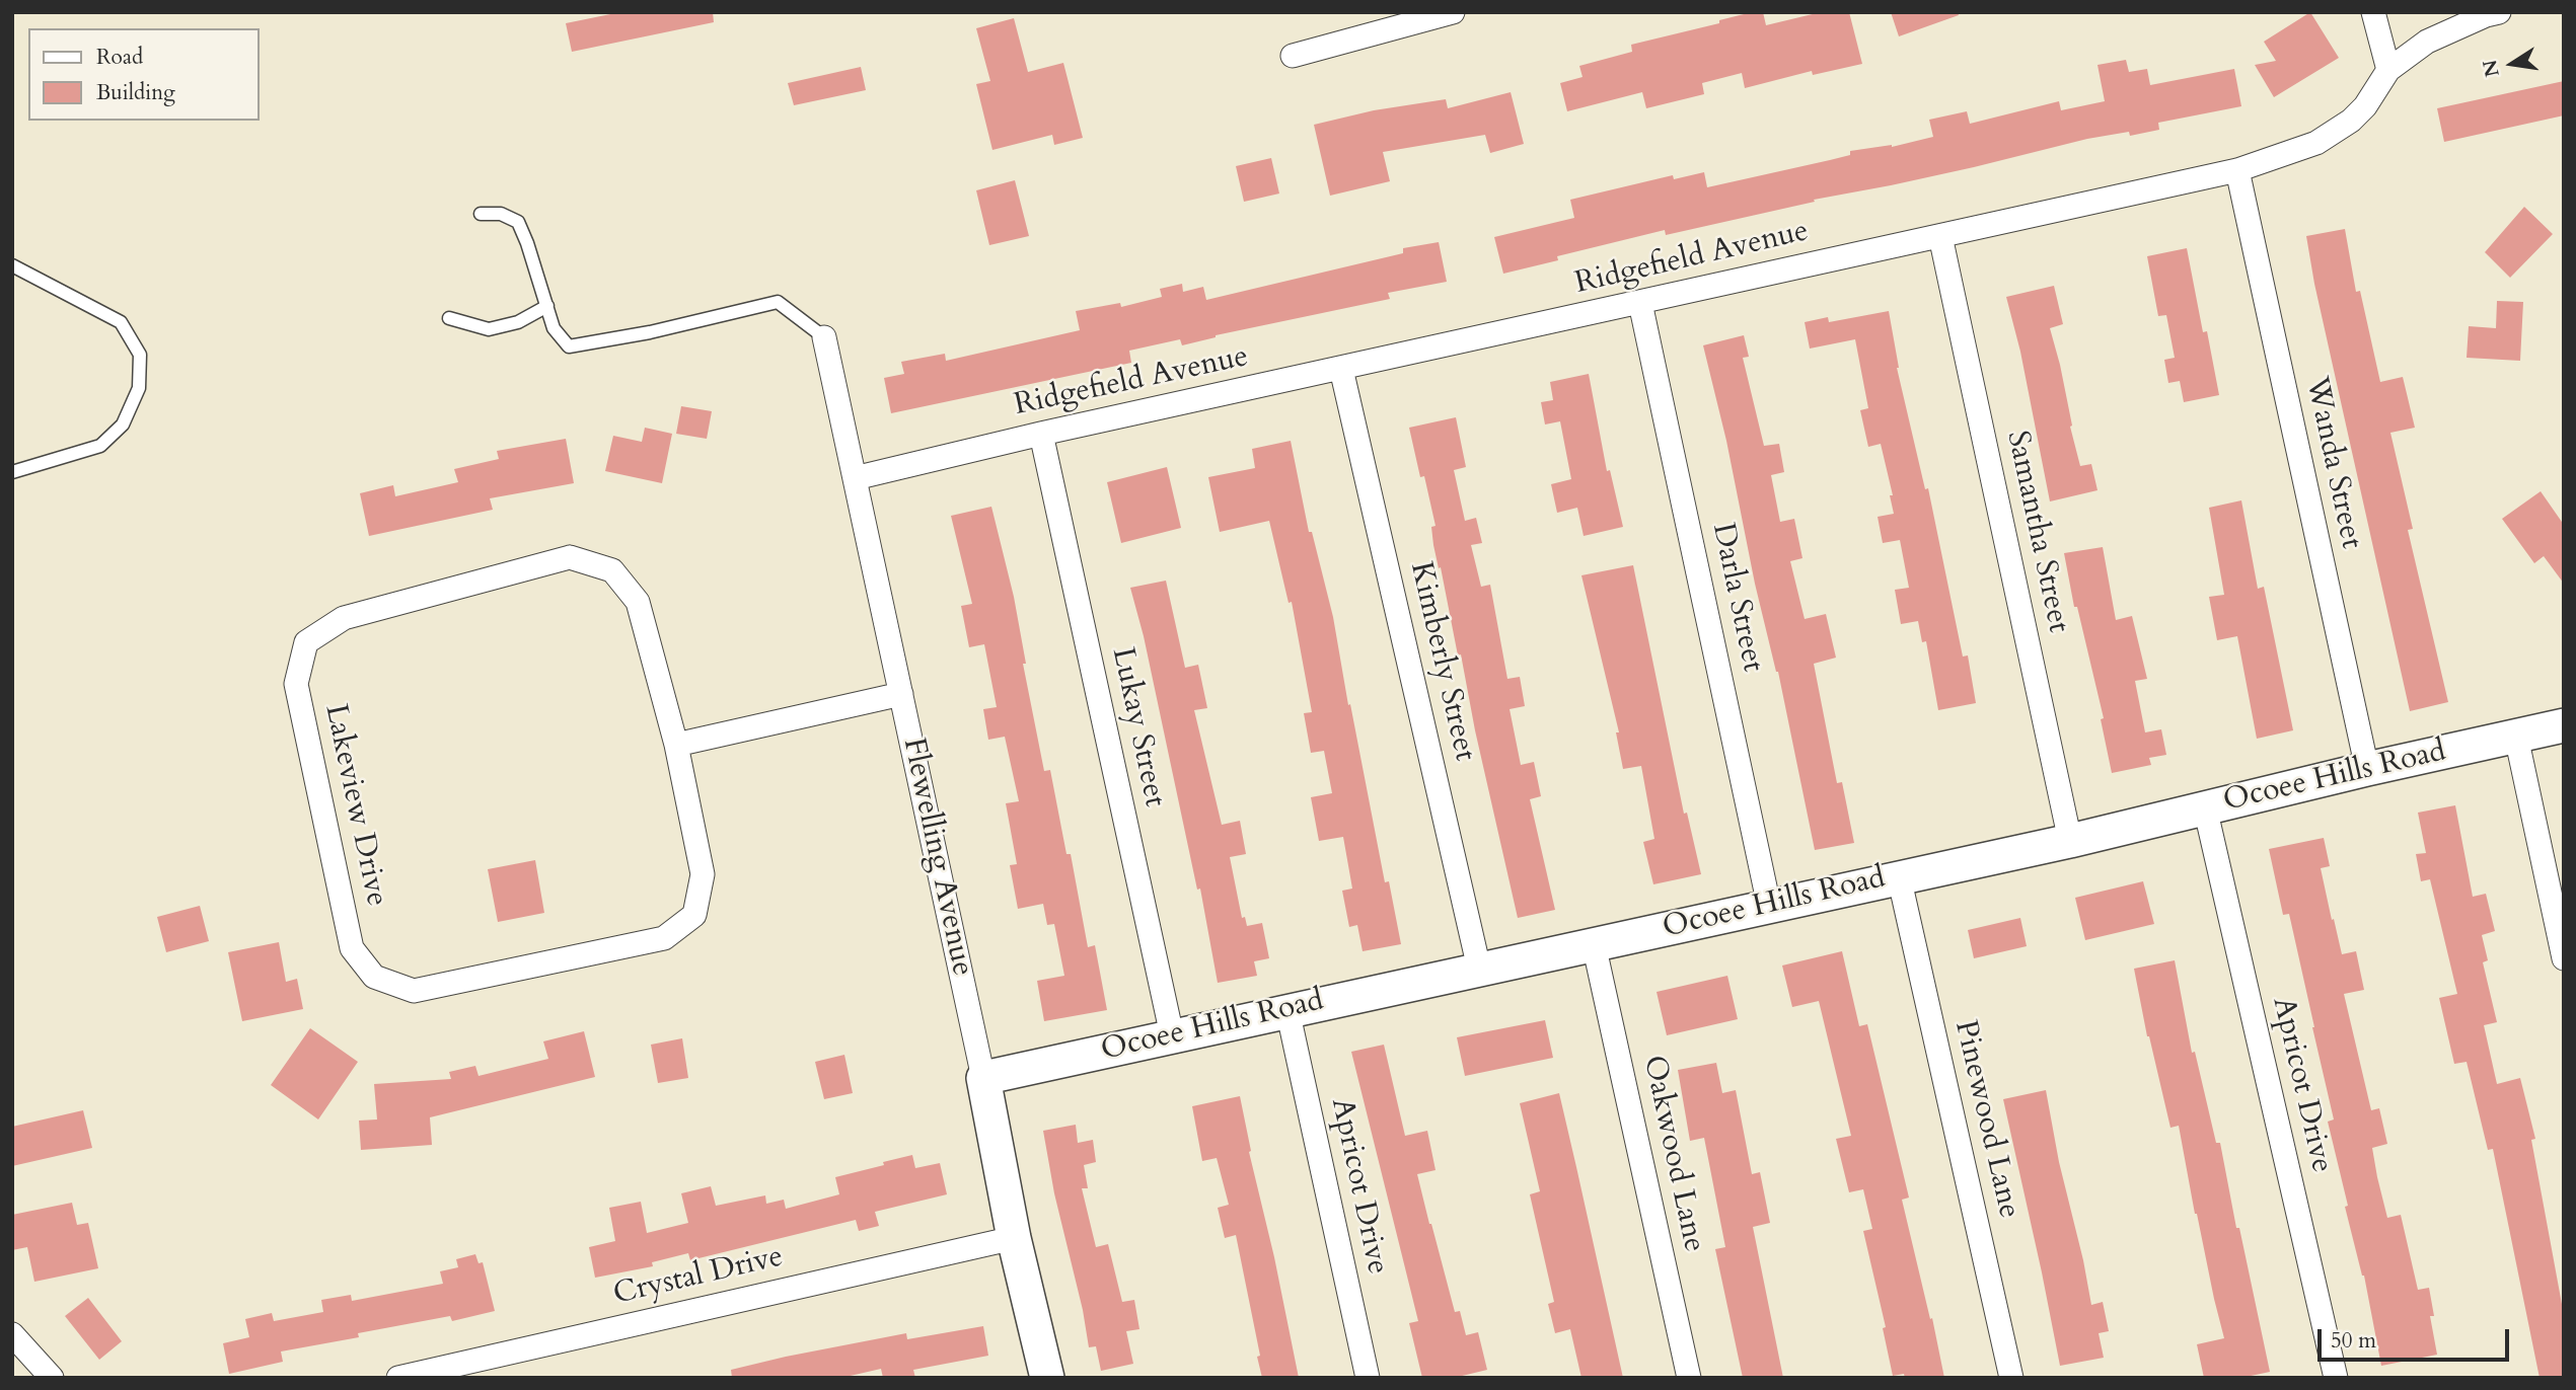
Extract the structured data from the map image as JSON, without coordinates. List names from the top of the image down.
{
  "streets": {
    "street": [
      "Ridgefield Avenue",
      "Wanda Street",
      "Samantha Street",
      "Darla Street",
      "Kimberly Street",
      "Lukay Street",
      "Ocoee Hills Road",
      "Lakeview Drive",
      "Flewelling Avenue",
      "Apricot Drive",
      "Pinewood Lane",
      "Oakwood Lane",
      "Crystal Drive"
    ]
  },
  "crossings": [
    ["Ridgefield Avenue", "Wanda Street"],
    ["Ridgefield Avenue", "Samantha Street"],
    ["Ridgefield Avenue", "Darla Street"],
    ["Ridgefield Avenue", "Kimberly Street"],
    ["Ridgefield Avenue", "Lukay Street"],
    ["Ridgefield Avenue", "Flewelling Avenue"],
    ["Wanda Street", "Ocoee Hills Road"],
    ["Samantha Street", "Ocoee Hills Road"],
    ["Darla Street", "Ocoee Hills Road"],
    ["Kimberly Street", "Ocoee Hills Road"],
    ["Lukay Street", "Ocoee Hills Road"],
    ["Ocoee Hills Road", "Flewelling Avenue"],
    ["Ocoee Hills Road", "Apricot Drive"],
    ["Ocoee Hills Road", "Pinewood Lane"],
    ["Ocoee Hills Road", "Oakwood Lane"],
    ["Flewelling Avenue", "Crystal Drive"]
  ],
  "legend": ["Road", "Building"],
  "scale_bar": "50 m",
  "north": "left"
}
